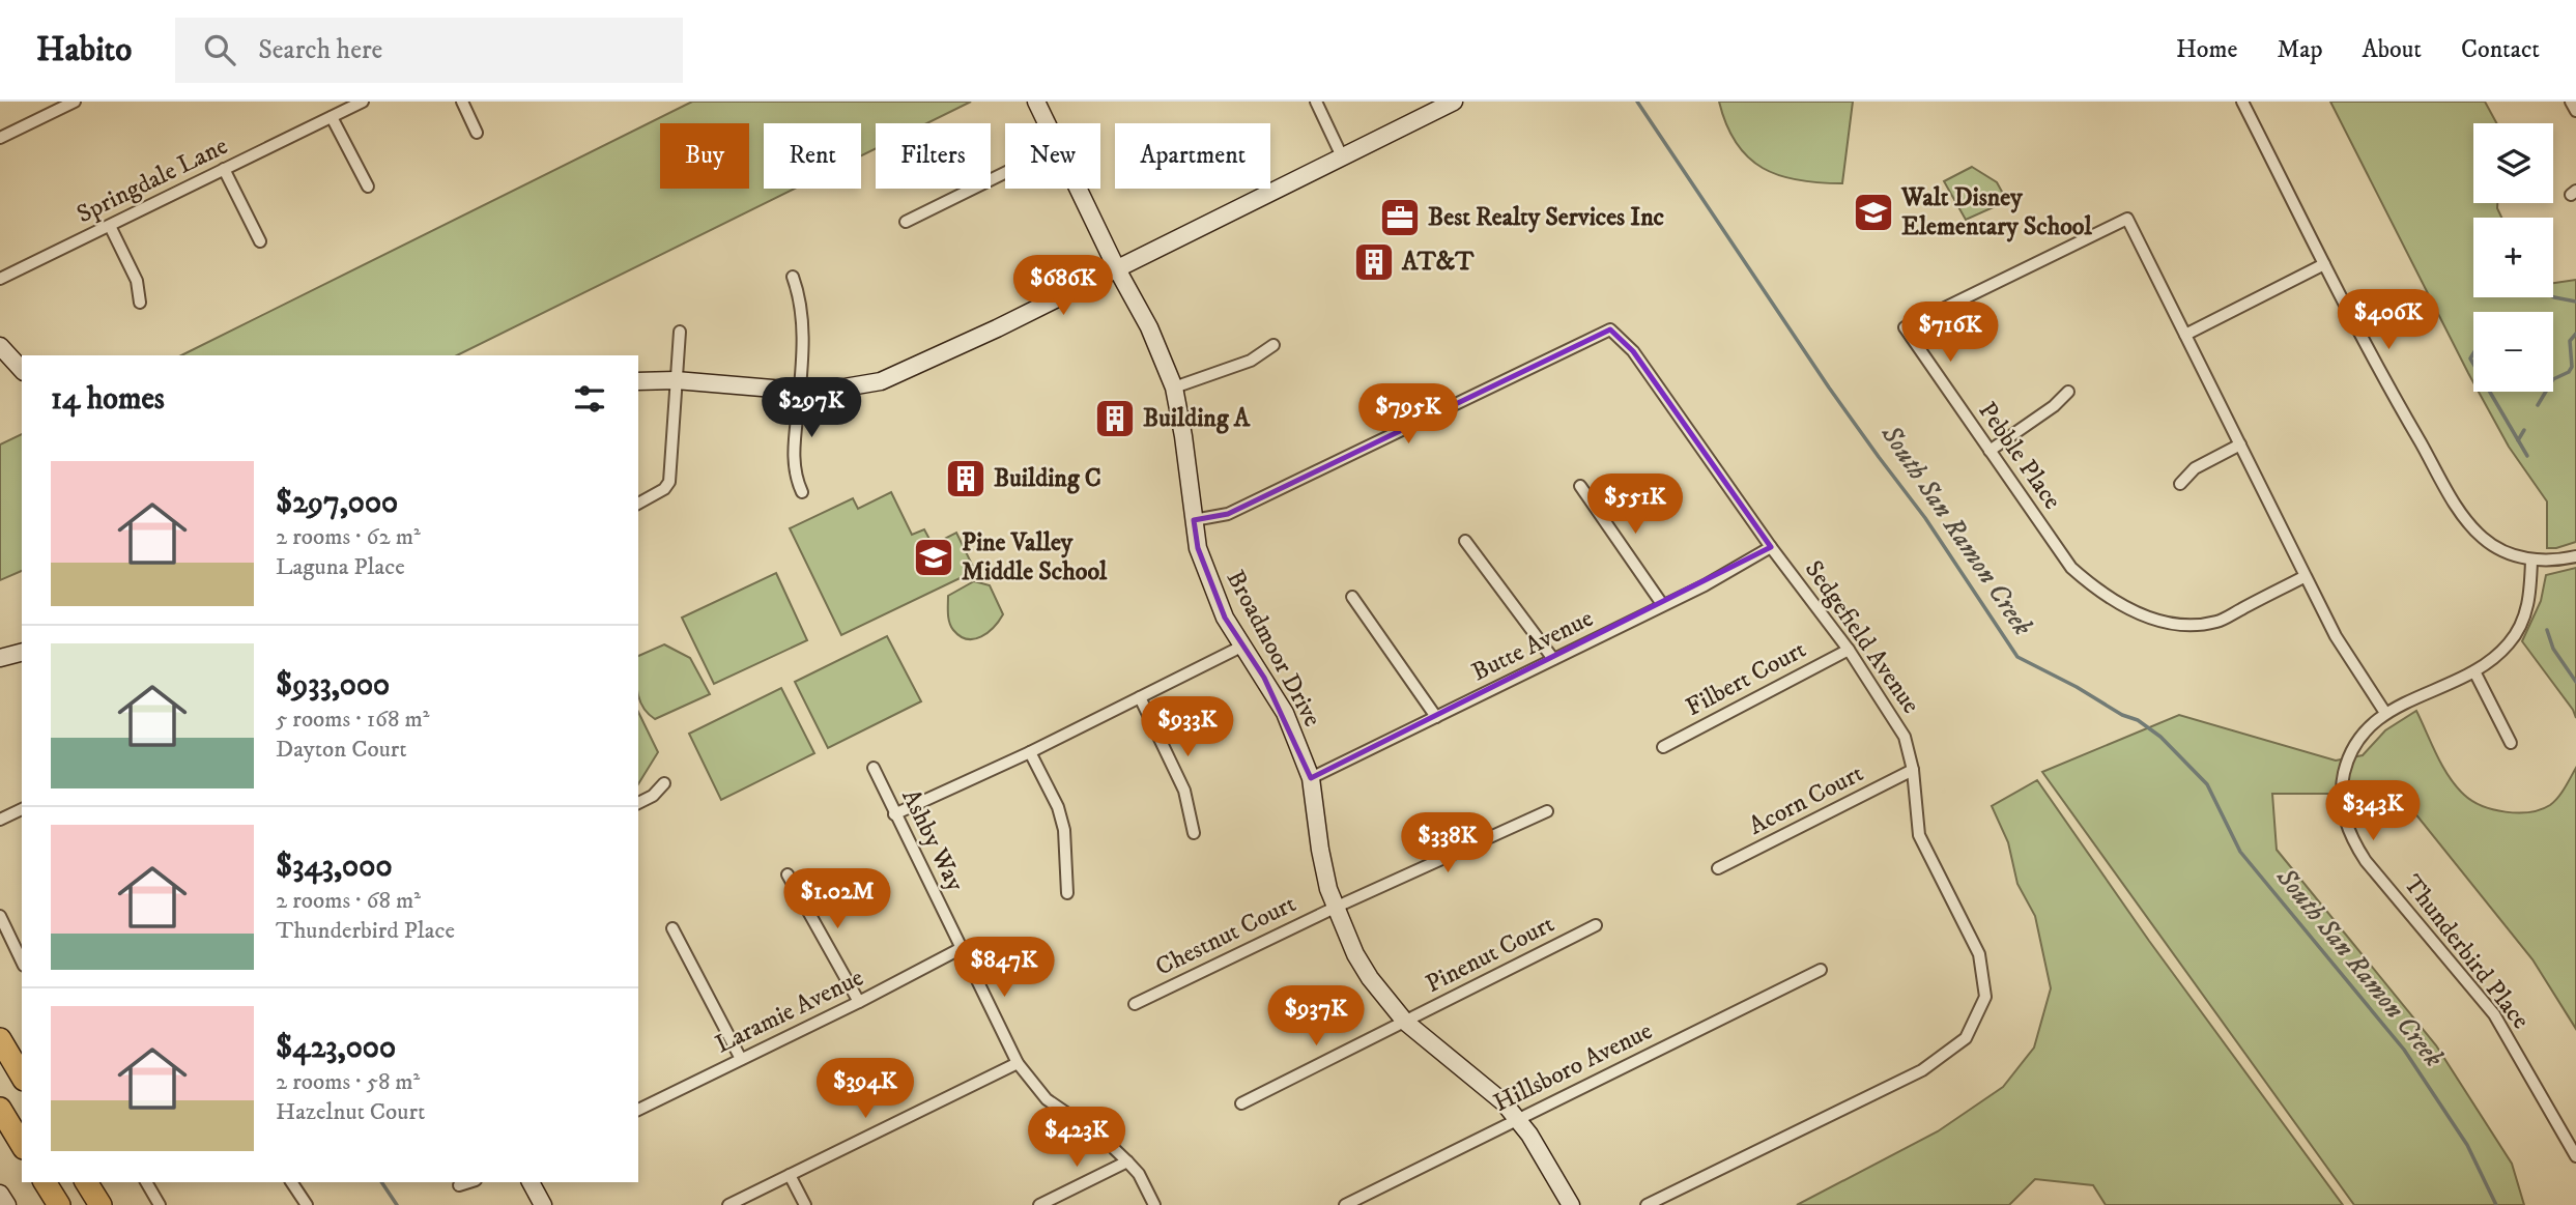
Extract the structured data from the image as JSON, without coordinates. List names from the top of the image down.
{
  "streets": {
    "street": [
      "Springdale Lane",
      "Pebble Place",
      "Sedgefield Avenue",
      "Butte Avenue",
      "Broadmoor Drive",
      "Filbert Court",
      "Acorn Court",
      "Ashby Way",
      "Chestnut Court",
      "Thunderbird Place",
      "Pinenut Court",
      "Laramie Avenue",
      "Hillsboro Avenue"
    ]
  },
  "crossings": [
    ["Pebble Place", "Thunderbird Place"],
    ["Sedgefield Avenue", "Butte Avenue"],
    ["Sedgefield Avenue", "Broadmoor Drive"],
    ["Sedgefield Avenue", "Filbert Court"],
    ["Sedgefield Avenue", "Acorn Court"],
    ["Butte Avenue", "Broadmoor Drive"],
    ["Broadmoor Drive", "Chestnut Court"],
    ["Broadmoor Drive", "Pinenut Court"],
    ["Broadmoor Drive", "Hillsboro Avenue"],
    ["Ashby Way", "Laramie Avenue"]
  ],
  "water": ["South San Ramon Creek"],
  "places": {
    "school or university": ["Walt Disney Elementary School", "Pine Valley Middle School"],
    "office": ["Best Realty Services Inc"],
    "building": ["AT&T", "Building A", "Building C"]
  },
  "page": {
    "header": "Habito",
    "search": "Search here",
    "nav": [
      "Home",
      "Map",
      "About",
      "Contact"
    ],
    "map_buttons": ["+", "−"],
    "chip": [
      "Buy",
      "Rent",
      "Filters",
      "New",
      "Apartment"
    ],
    "price": [
      "$686K",
      "$406K",
      "$716K",
      "$297K",
      "$795K",
      "$551K",
      "$933K",
      "$343K",
      "$338K",
      "$1.02M",
      "$847K",
      "$937K",
      "$394K",
      "$423K"
    ],
    "heading": "14 homes",
    "list": [
      {
        "name": "$297,000",
        "note": "2 rooms · 62 m² · Laguna Place"
      },
      {
        "name": "$933,000",
        "note": "5 rooms · 168 m² · Dayton Court"
      },
      {
        "name": "$343,000",
        "note": "2 rooms · 68 m² · Thunderbird Place"
      },
      {
        "name": "$423,000",
        "note": "2 rooms · 58 m² · Hazelnut Court"
      }
    ]
  }
}
